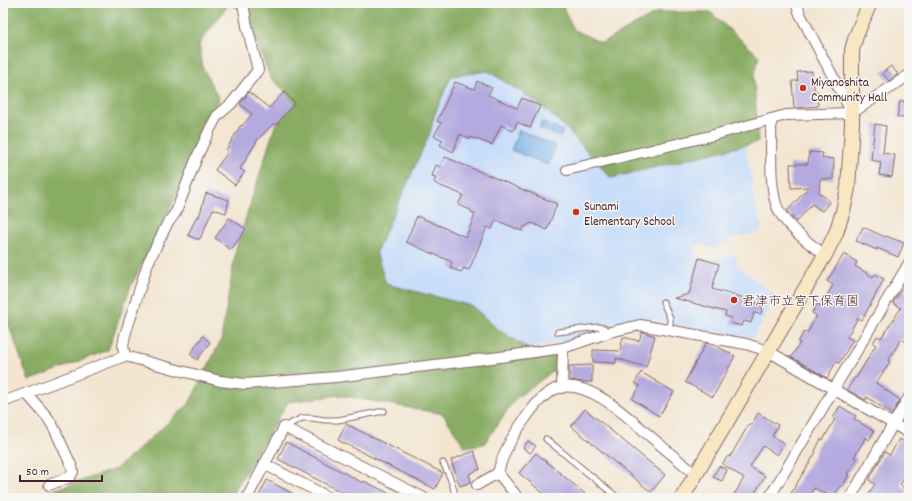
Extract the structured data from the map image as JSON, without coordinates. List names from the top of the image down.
{
  "places": ["Miyanoshita Community Hall", "Sunami Elementary School", "君津市立宮下保育園"],
  "scale_bar": "50 m"
}
